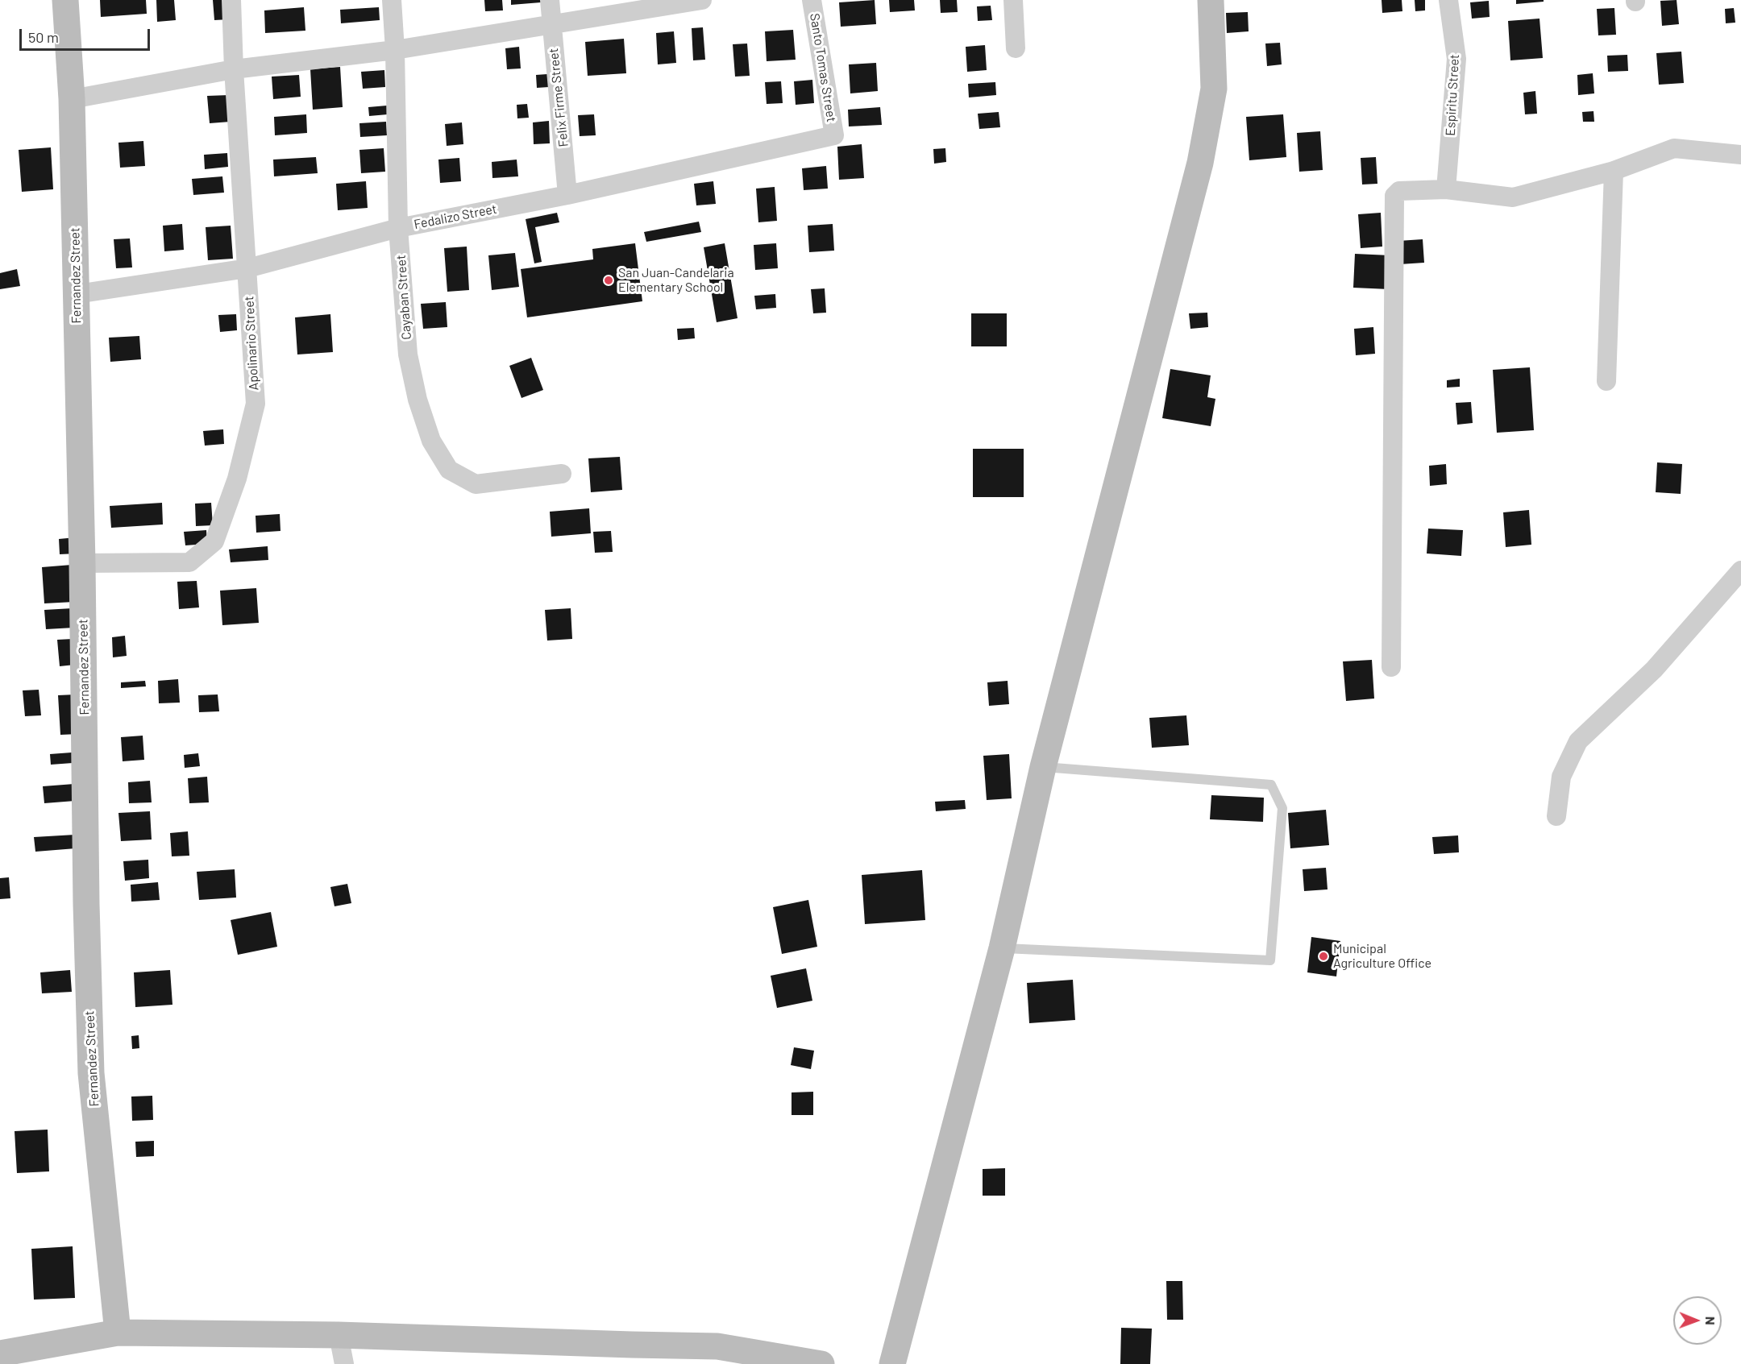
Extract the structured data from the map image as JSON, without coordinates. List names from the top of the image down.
{
  "streets": {
    "street": [
      "Santo Tomas Street",
      "Espiritu Street",
      "Felix Firme Street",
      "Fedalizo Street",
      "Fernandez Street",
      "Cayaban Street",
      "Apolinario Street"
    ]
  },
  "crossings": [
    ["Santo Tomas Street", "Fedalizo Street"],
    ["Felix Firme Street", "Fedalizo Street"],
    ["Fedalizo Street", "Fernandez Street"],
    ["Fedalizo Street", "Cayaban Street"],
    ["Fedalizo Street", "Apolinario Street"],
    ["Fernandez Street", "Apolinario Street"]
  ],
  "places": ["San Juan-Candelaria Elementary School", "Municipal Agriculture Office"],
  "scale_bar": "50 m",
  "north": "right"
}
